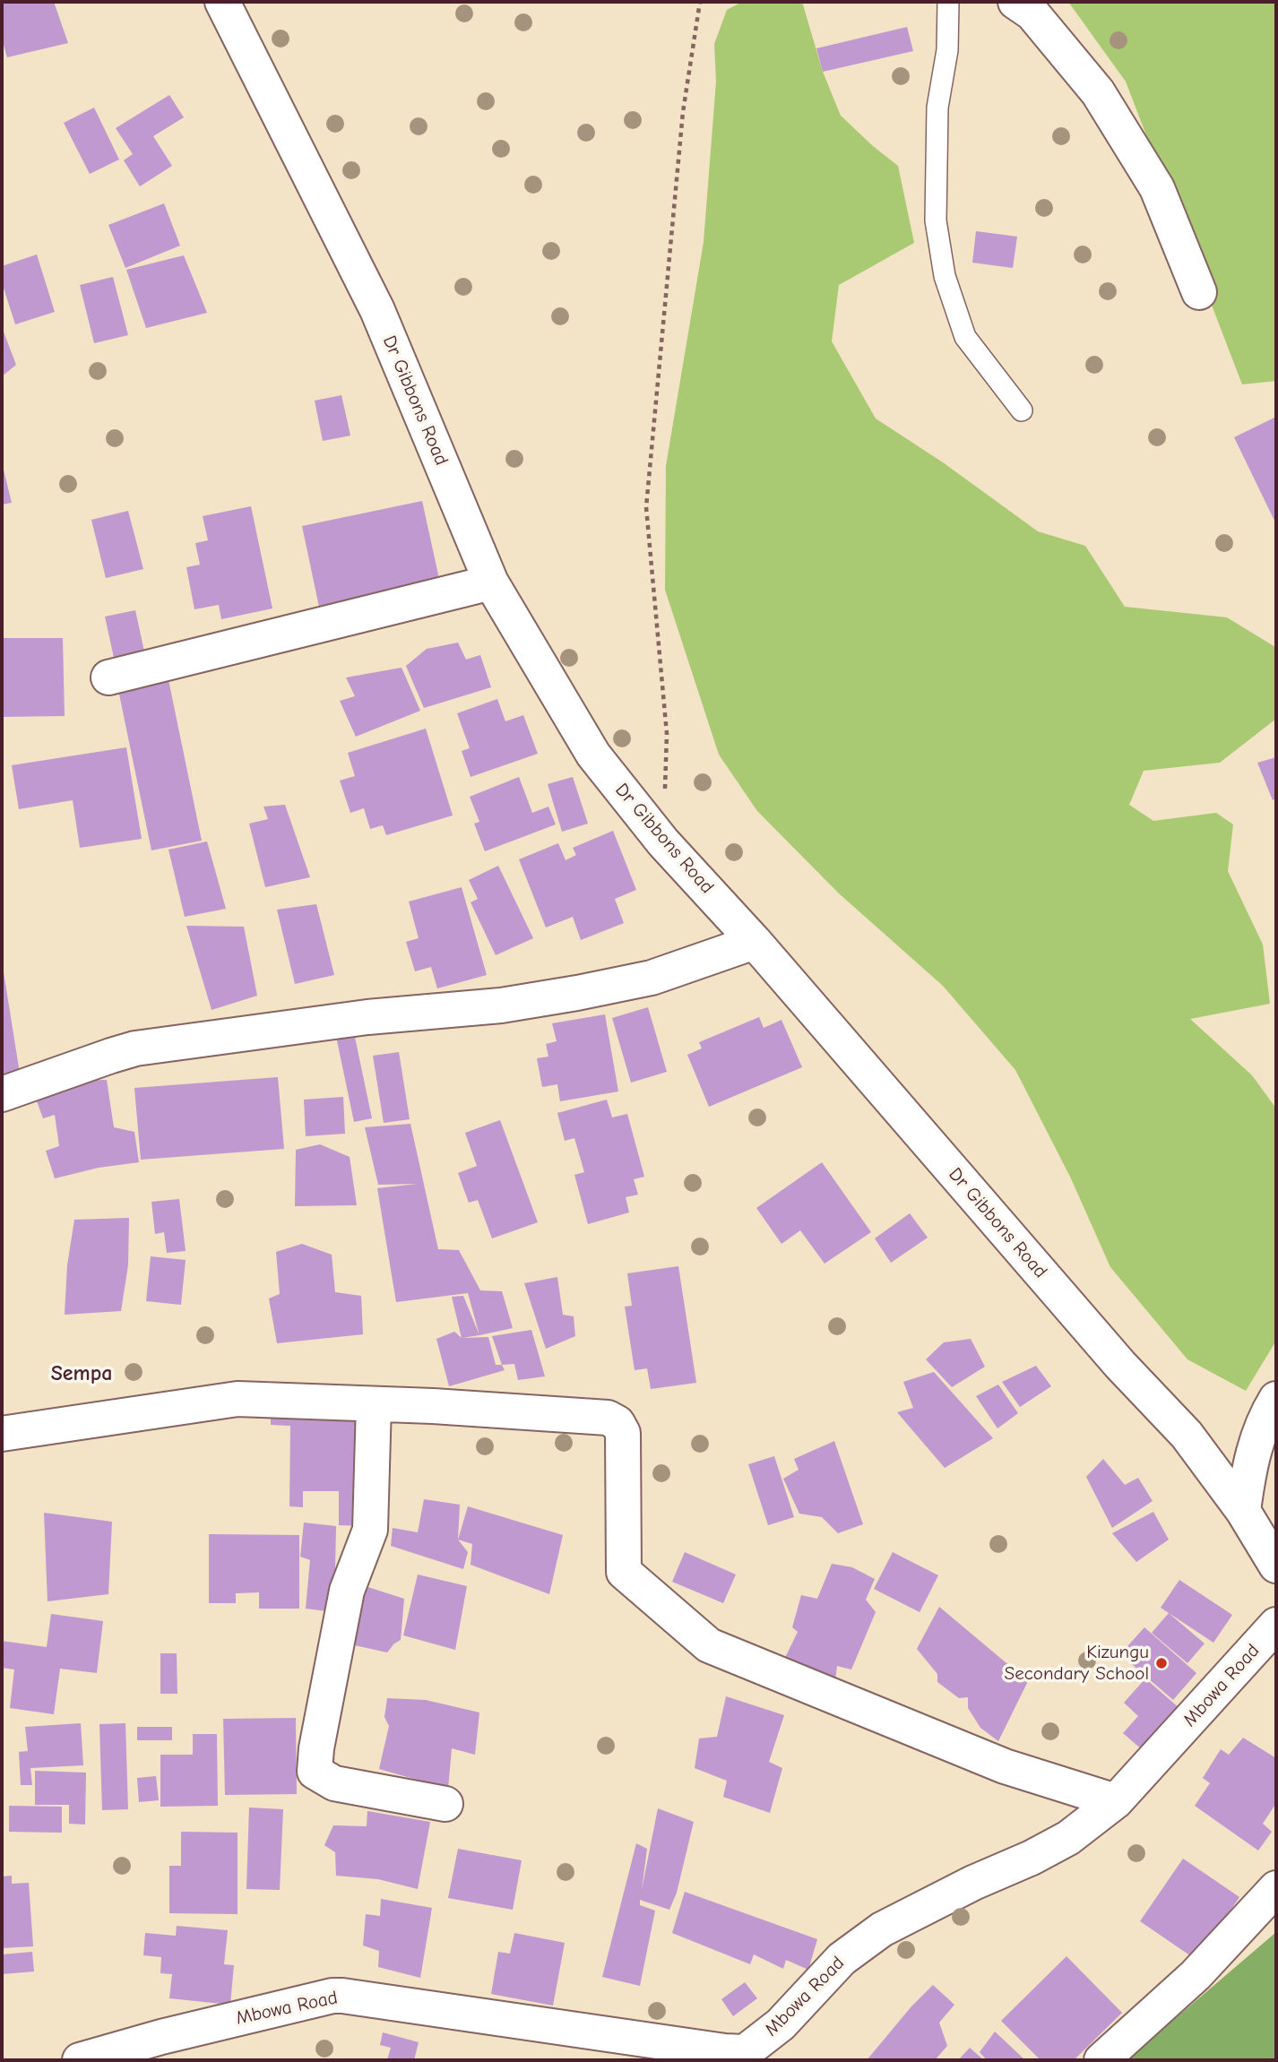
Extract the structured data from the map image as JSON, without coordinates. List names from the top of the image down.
{
  "streets": {
    "street": ["Dr Gibbons Road", "Mbowa Road"]
  },
  "districts": ["Sempa"],
  "places": ["Kizungu Secondary School"]
}
